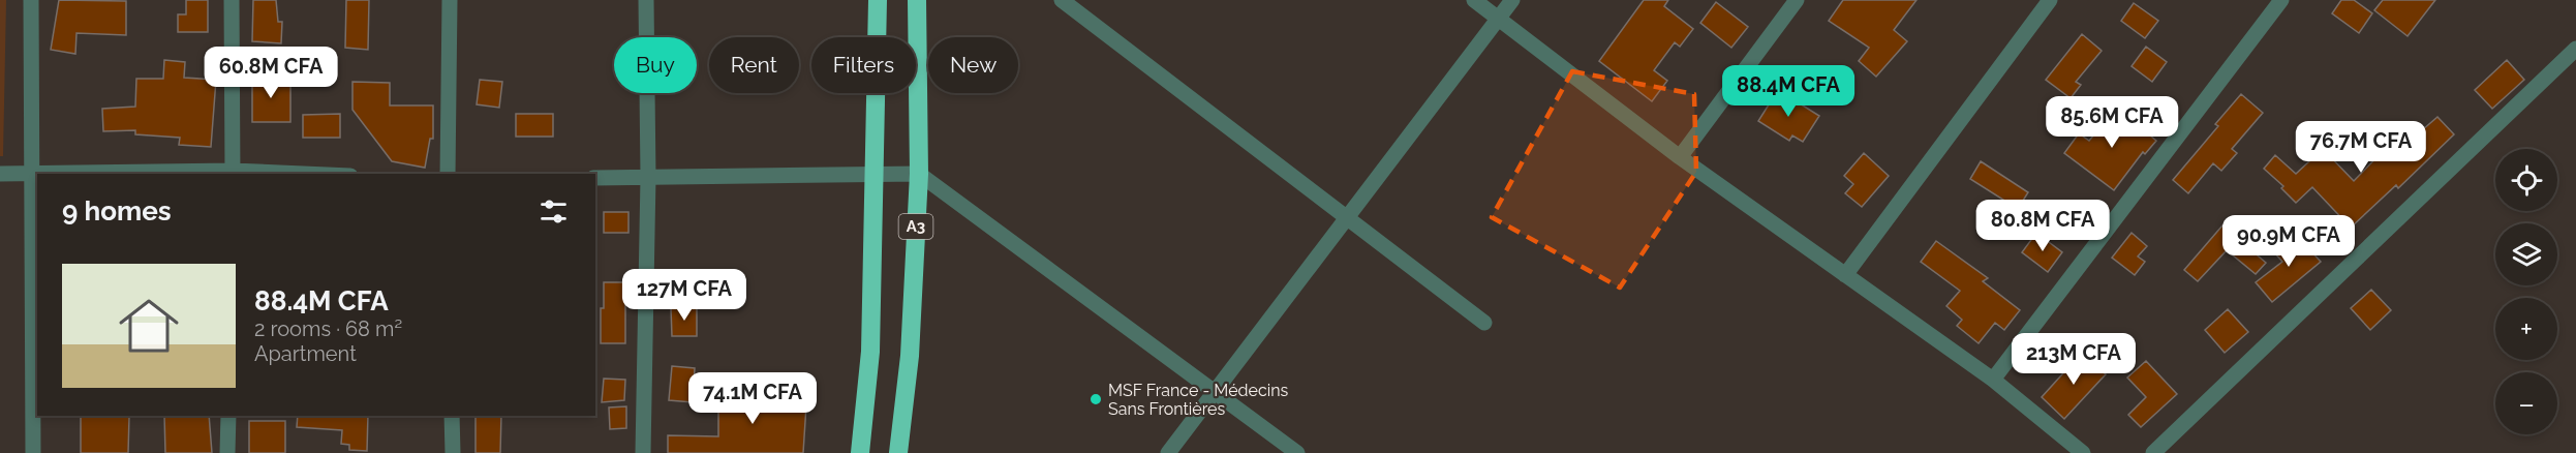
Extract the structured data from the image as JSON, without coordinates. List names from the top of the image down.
{
  "streets": {
    "highway": ["A3"]
  },
  "places": ["MSF France - Médecins Sans Frontières"],
  "page": {
    "chip": [
      "Buy",
      "Rent",
      "Filters",
      "New"
    ],
    "price": [
      "60.8M CFA",
      "88.4M CFA",
      "85.6M CFA",
      "76.7M CFA",
      "80.8M CFA",
      "90.9M CFA",
      "127M CFA",
      "213M CFA",
      "74.1M CFA"
    ],
    "map_buttons": ["+", "−"],
    "heading": "9 homes",
    "list": [
      {
        "name": "88.4M CFA",
        "note": "2 rooms · 68 m² · Apartment"
      }
    ]
  }
}
